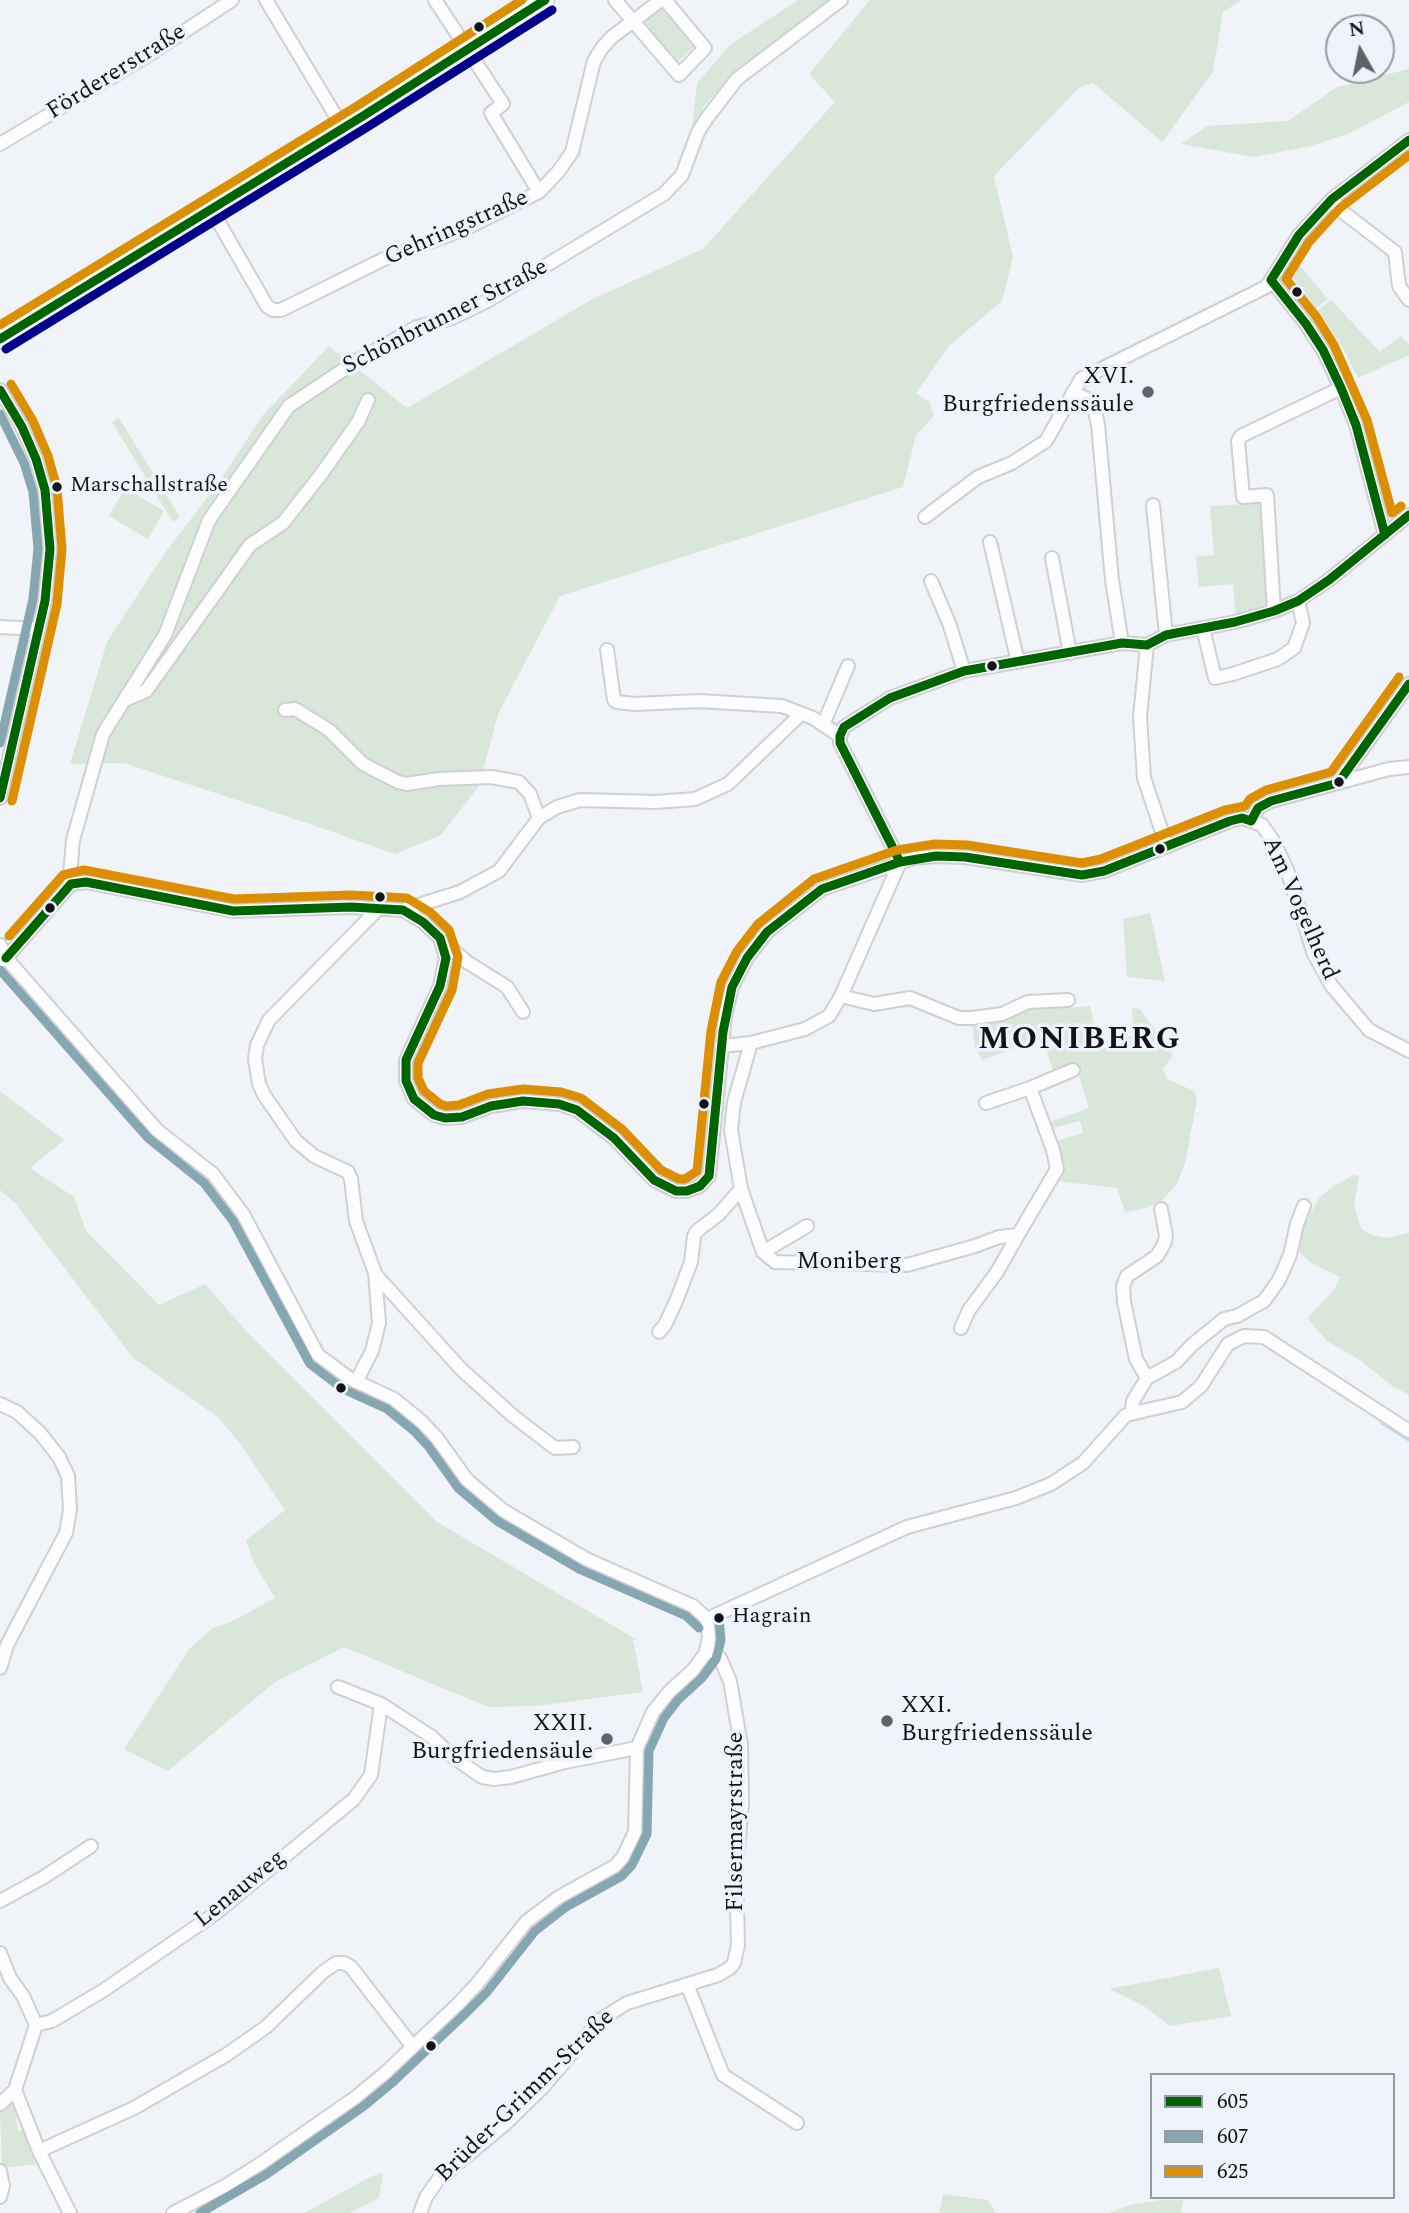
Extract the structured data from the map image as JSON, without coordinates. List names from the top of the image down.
{
  "streets": {
    "street": [
      "Fördererstraße",
      "Gehringstraße",
      "Schönbrunner Straße",
      "Am Vogelherd",
      "Moniberg",
      "Filsermayrstraße",
      "Lenauweg",
      "Brüder-Grimm-Straße"
    ]
  },
  "crossings": [
    ["Filsermayrstraße", "Brüder-Grimm-Straße"]
  ],
  "districts": ["MONIBERG"],
  "places": [
    "XVI. Burgfriedenssäule",
    "Marschallstraße",
    "Hagrain",
    "XXI. Burgfriedenssäule",
    "XXII. Burgfriedensäule"
  ],
  "lines": ["transit line 605", "transit line 625", "transit line 607"],
  "legend": ["605", "607", "625"],
  "north": "top"
}
